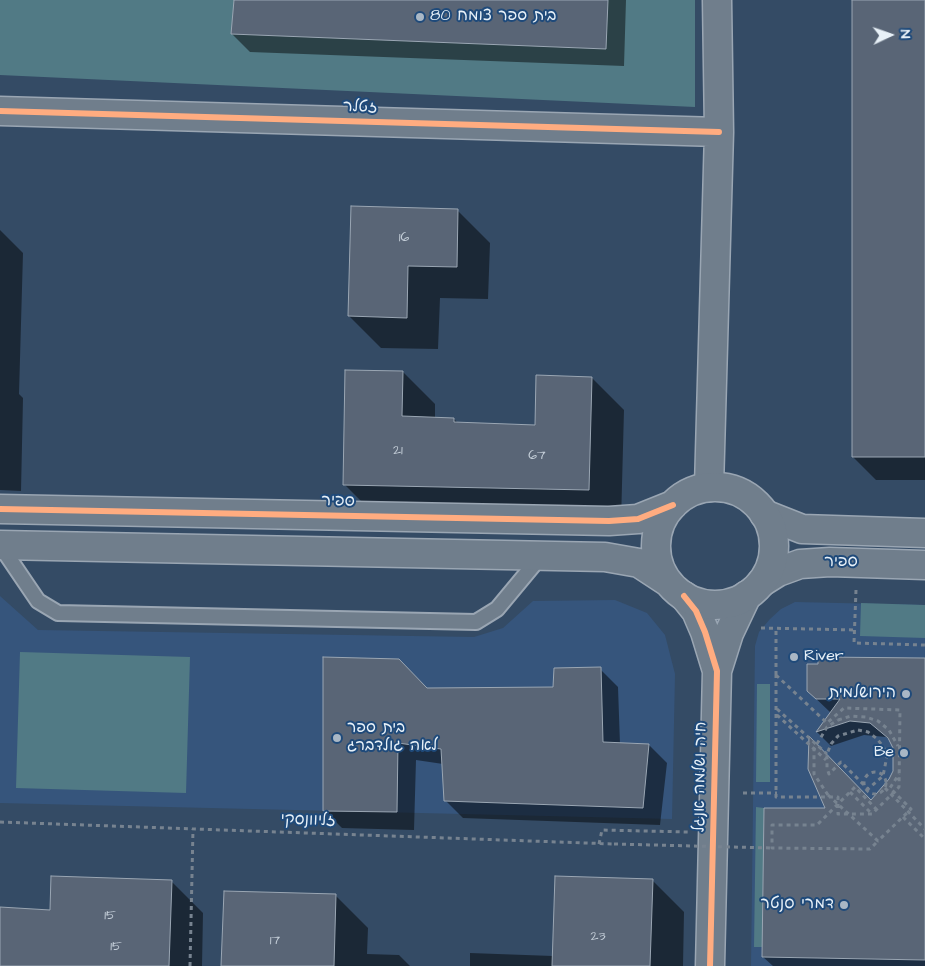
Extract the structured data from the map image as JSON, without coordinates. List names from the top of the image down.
{
  "streets": {
    "street": ["זטלר", "ספיר", "חיה ושלמה אנגל"],
    "path": ["זליוונסקי"]
  },
  "crossings": [
    ["ספיר", "חיה ושלמה אנגל"]
  ],
  "places": [
    "בית ספר צומח 80",
    "River",
    "הירושלמית",
    "בית ספר לאה גולדברג",
    "Be",
    "דמרי סנטר"
  ],
  "house_numbers": [
    "16",
    "21",
    "67",
    "15",
    "23",
    "17",
    "15"
  ],
  "north": "right"
}
